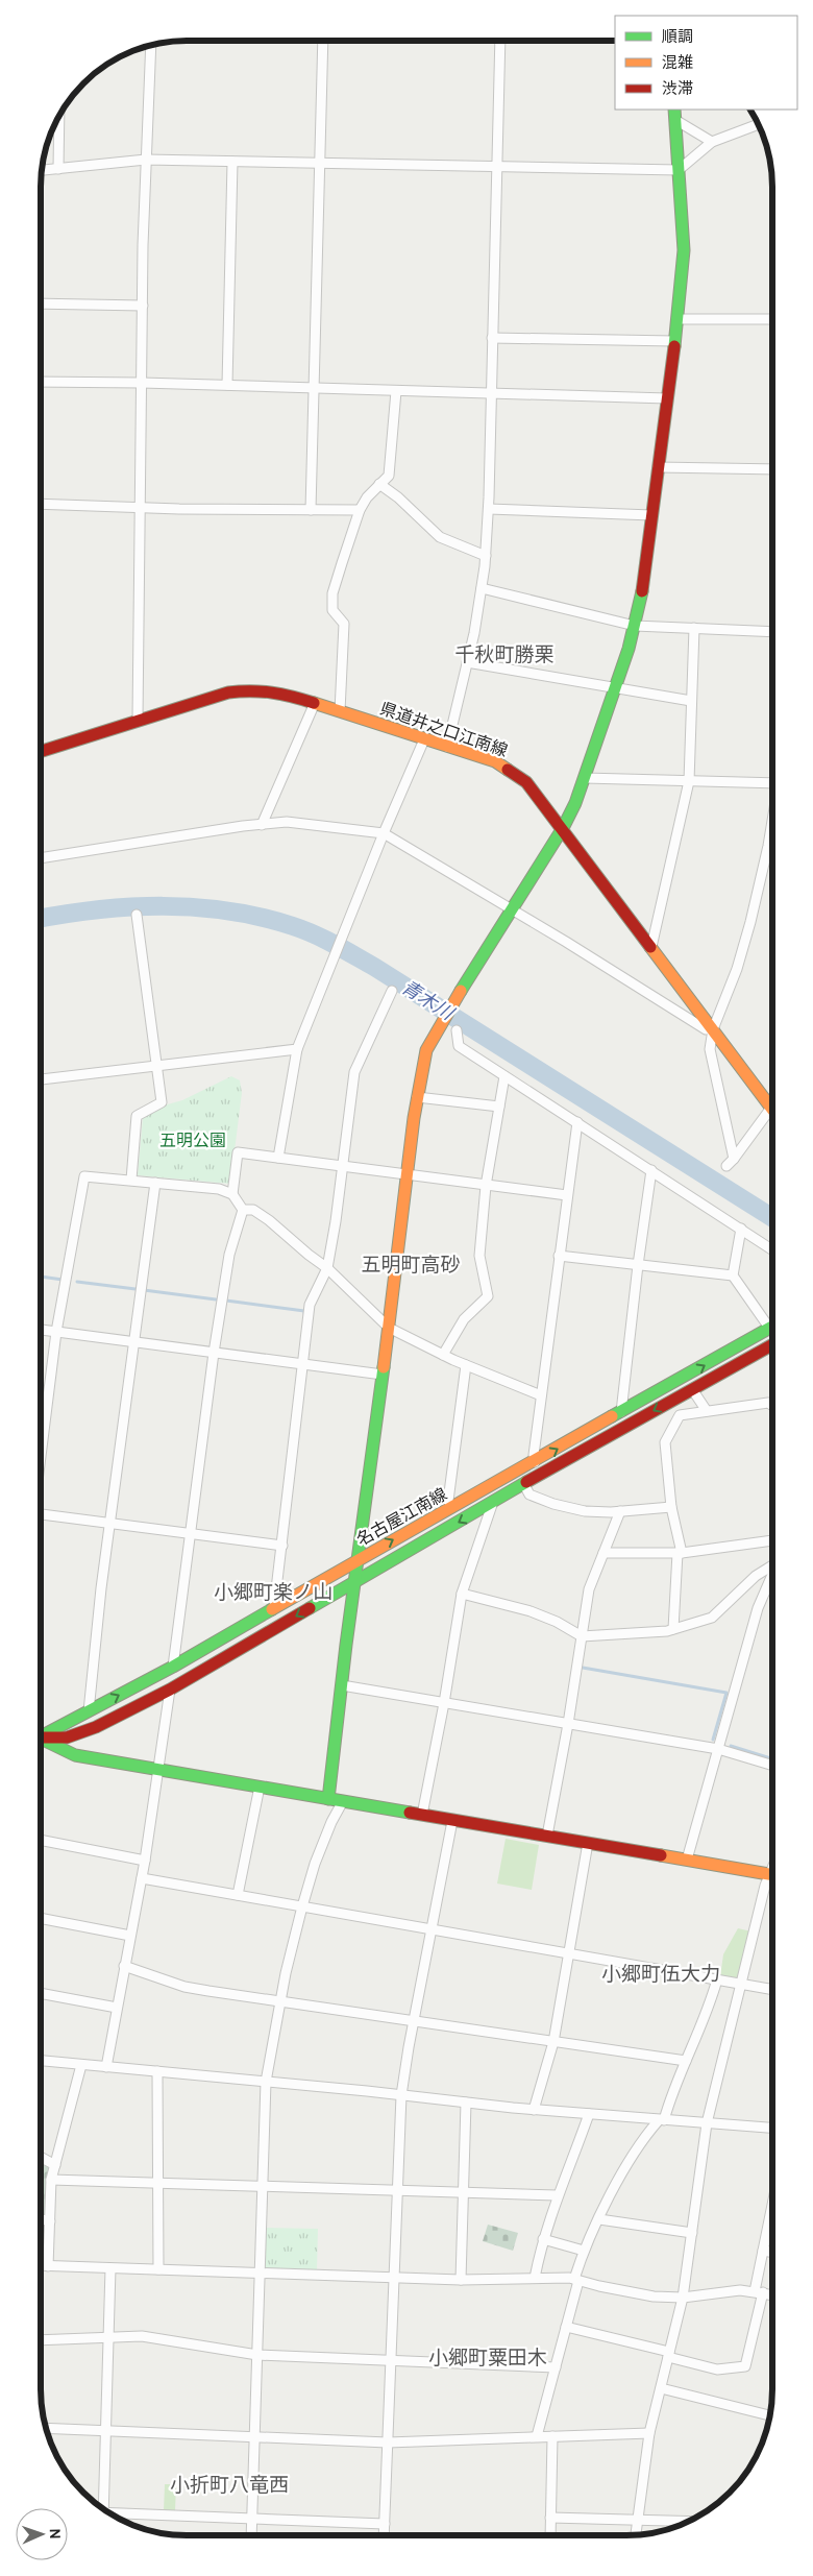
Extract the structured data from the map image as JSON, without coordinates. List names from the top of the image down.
{
  "streets": {
    "main road": ["県道井之口江南線", "名古屋江南線"]
  },
  "districts": [
    "千秋町勝栗",
    "五明町高砂",
    "小郷町楽ノ山",
    "小郷町伍大力",
    "小郷町粟田木",
    "小折町八竜西"
  ],
  "water": ["青木川"],
  "parks": ["五明公園"],
  "legend": ["順調", "混雑", "渋滞"],
  "north": "right"
}
